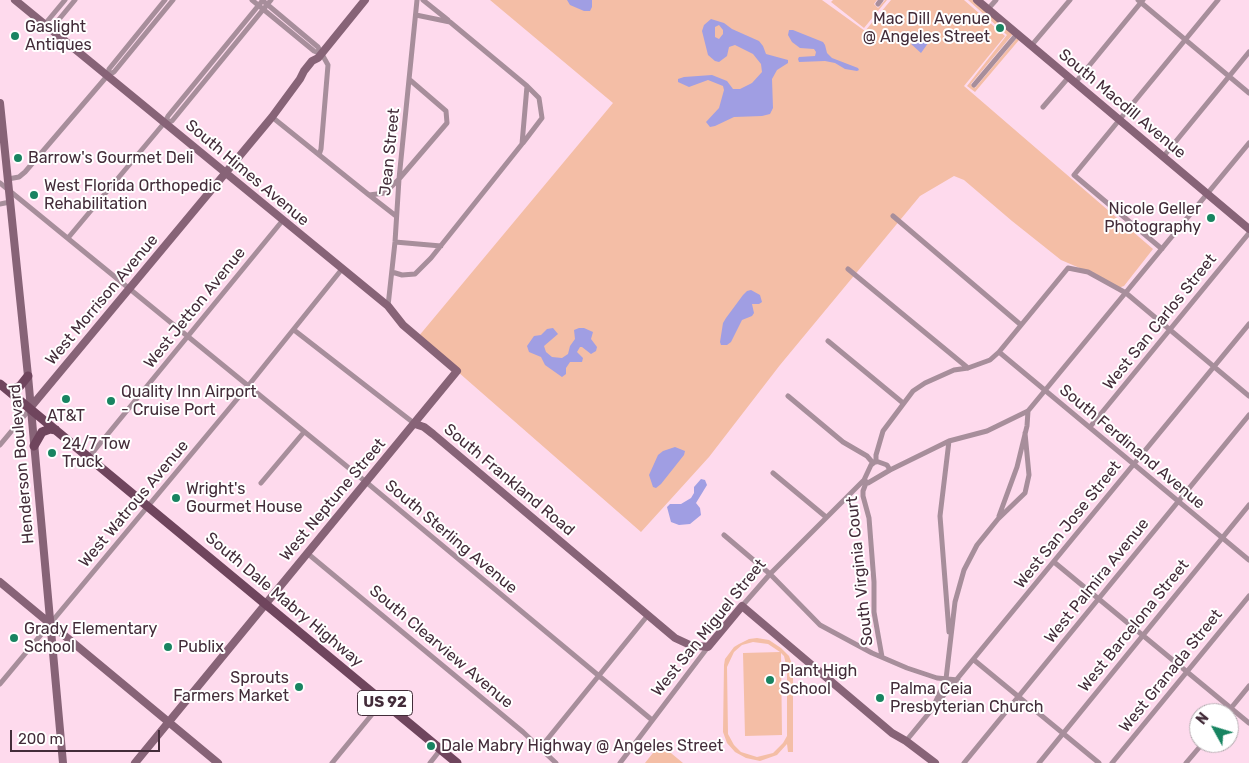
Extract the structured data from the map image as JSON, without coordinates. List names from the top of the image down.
{
  "streets": {
    "main road": ["South Dale Mabry Highway", "US 92"],
    "street": [
      "South Macdill Avenue",
      "Jean Street",
      "South Himes Avenue",
      "West Morrison Avenue",
      "West Jetton Avenue",
      "West San Carlos Street",
      "South Ferdinand Avenue",
      "Henderson Boulevard",
      "South Frankland Road",
      "West Neptune Street",
      "West Watrous Avenue",
      "West San Jose Street",
      "South Sterling Avenue",
      "South Virginia Court",
      "West Palmira Avenue",
      "West Barcelona Street",
      "West San Miguel Street",
      "South Clearview Avenue",
      "West Granada Street"
    ]
  },
  "crossings": [
    ["Jean Street", "South Himes Avenue"],
    ["South Himes Avenue", "West Morrison Avenue"],
    ["South Himes Avenue", "West Jetton Avenue"],
    ["South Himes Avenue", "West Neptune Street"],
    ["South Himes Avenue", "West Watrous Avenue"],
    ["West Morrison Avenue", "Henderson Boulevard"],
    ["West Morrison Avenue", "South Sterling Avenue"],
    ["West Morrison Avenue", "South Dale Mabry Highway"],
    ["West Jetton Avenue", "South Sterling Avenue"],
    ["West Jetton Avenue", "South Dale Mabry Highway"],
    ["West San Carlos Street", "South Ferdinand Avenue"],
    ["South Ferdinand Avenue", "West San Jose Street"],
    ["South Ferdinand Avenue", "West Palmira Avenue"],
    ["South Ferdinand Avenue", "West Barcelona Street"],
    ["Henderson Boulevard", "West Watrous Avenue"],
    ["Henderson Boulevard", "South Sterling Avenue"],
    ["Henderson Boulevard", "South Dale Mabry Highway"],
    ["South Frankland Road", "West Neptune Street"],
    ["South Frankland Road", "West Watrous Avenue"],
    ["South Frankland Road", "West San Miguel Street"],
    ["West Neptune Street", "South Sterling Avenue"],
    ["West Neptune Street", "South Dale Mabry Highway"],
    ["West Neptune Street", "South Clearview Avenue"],
    ["West Watrous Avenue", "South Sterling Avenue"],
    ["West Watrous Avenue", "South Dale Mabry Highway"],
    ["South Sterling Avenue", "West San Miguel Street"],
    ["South Virginia Court", "West San Miguel Street"]
  ],
  "places": [
    "Mac Dill Avenue @ Angeles Street",
    "Gaslight Antiques",
    "Barrow's Gourmet Deli",
    "West Florida Orthopedic Rehabilitation",
    "Nicole Geller Photography",
    "AT&T",
    "Quality Inn Airport - Cruise Port",
    "24/7 Tow Truck",
    "Wright's Gourmet House",
    "Grady Elementary School",
    "Publix",
    "Plant High School",
    "Sprouts Farmers Market",
    "Palma Ceia Presbyterian Church",
    "Dale Mabry Highway @ Angeles Street"
  ],
  "scale_bar": "200 m",
  "north": "top left"
}
